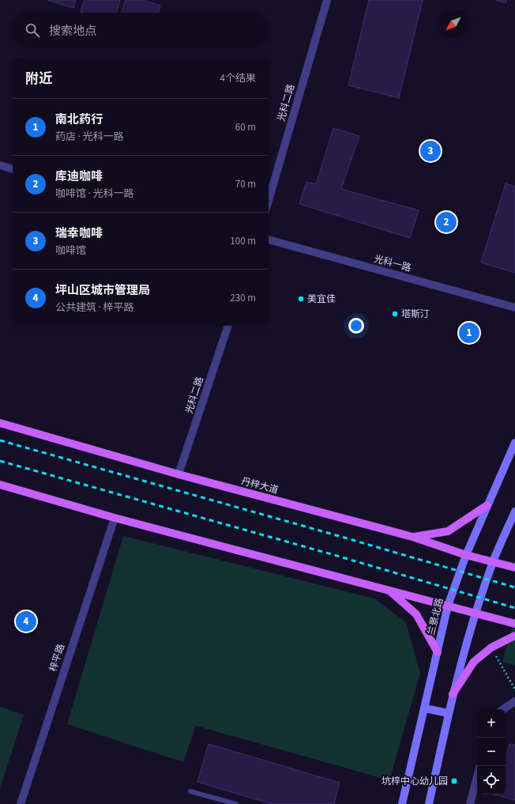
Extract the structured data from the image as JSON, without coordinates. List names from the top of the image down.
{
  "streets": {
    "main road": ["丹梓大道", "兰景北路"],
    "street": ["光科二路", "光科一路", "梓平路"]
  },
  "crossings": [
    ["光科二路", "丹梓大道"],
    ["丹梓大道", "兰景北路"]
  ],
  "places": {
    "other": ["美宜佳", "塔斯汀"],
    "transit": ["坑梓中心幼儿园"]
  },
  "north": "bottom left",
  "page": {
    "search": "搜索地点",
    "heading": ["附近", "4个结果"],
    "list": [
      {
        "mark": "1",
        "name": "南北药行",
        "note": "药店 · 光科一路",
        "value": "60 m"
      },
      {
        "mark": "2",
        "name": "库迪咖啡",
        "note": "咖啡馆 · 光科一路",
        "value": "70 m"
      },
      {
        "mark": "3",
        "name": "瑞幸咖啡",
        "note": "咖啡馆",
        "value": "100 m"
      },
      {
        "mark": "4",
        "name": "坪山区城市管理局",
        "note": "公共建筑 · 梓平路",
        "value": "230 m"
      }
    ],
    "pins": [
      "3",
      "2",
      "1",
      "4"
    ],
    "map_buttons": ["+", "−"]
  }
}
